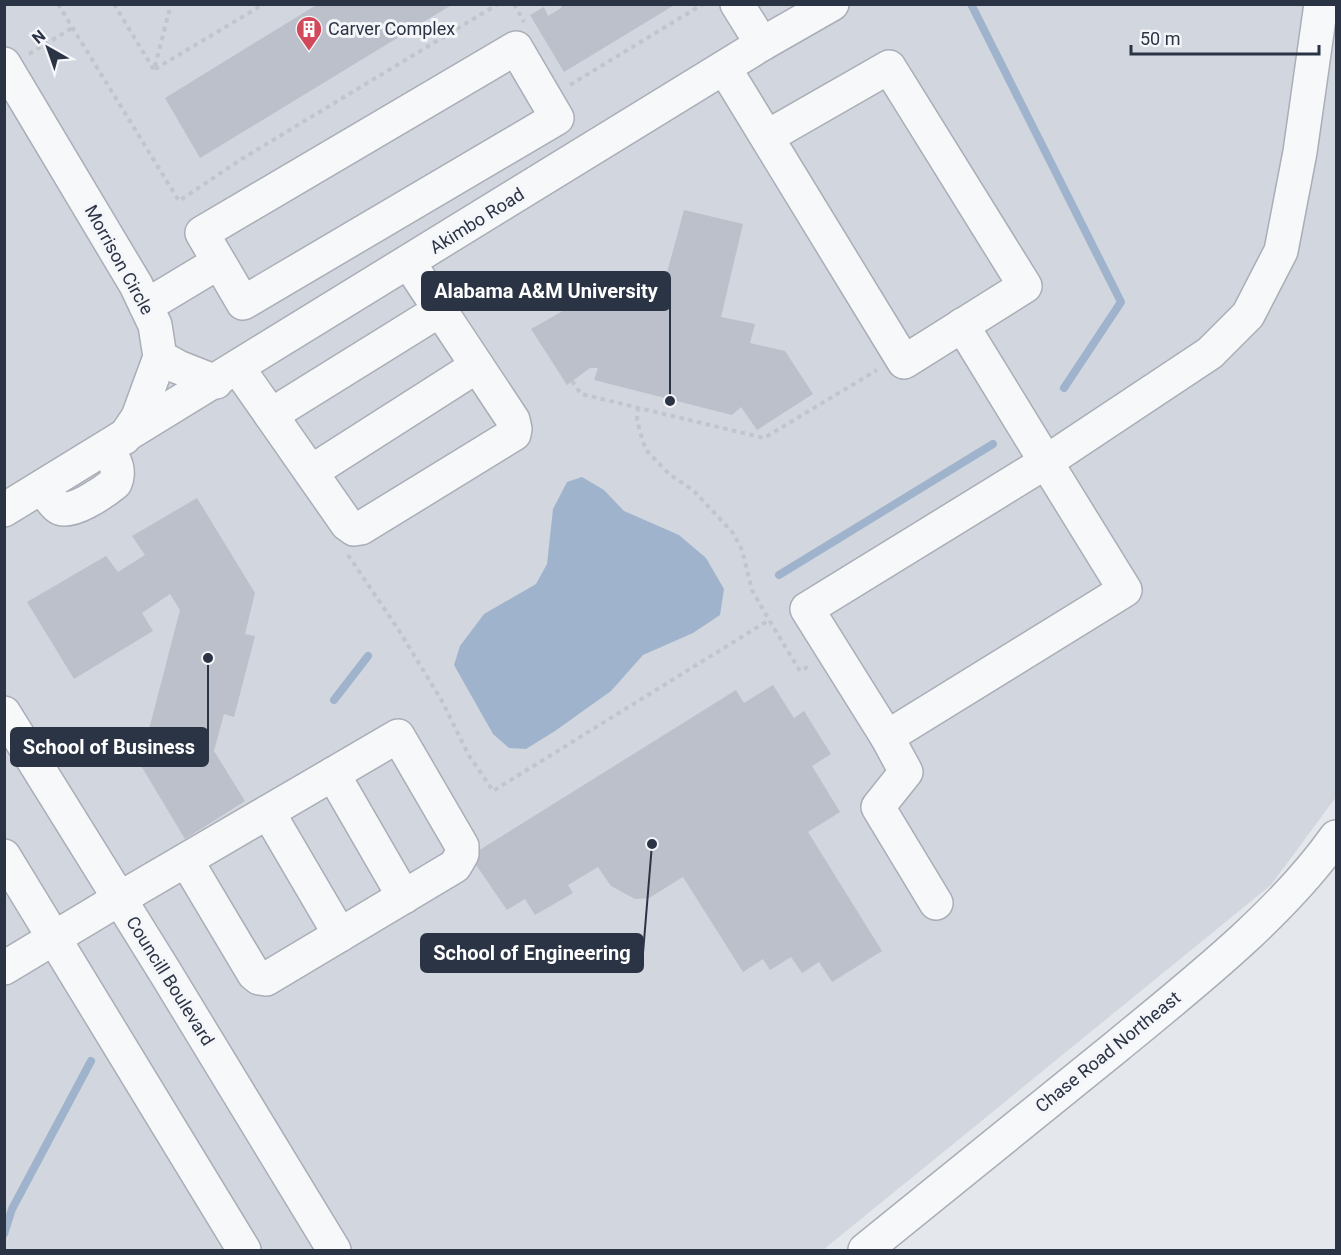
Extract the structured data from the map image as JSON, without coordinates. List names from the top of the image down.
{
  "streets": {
    "street": [
      "Akimbo Road",
      "Morrison Circle",
      "Councill Boulevard",
      "Chase Road Northeast"
    ]
  },
  "crossings": [
    ["Akimbo Road", "Morrison Circle"]
  ],
  "places": {
    "building": ["Carver Complex"],
    "other": ["Alabama A&M University", "School of Business", "School of Engineering"]
  },
  "scale_bar": "50 m",
  "north": "top left"
}
